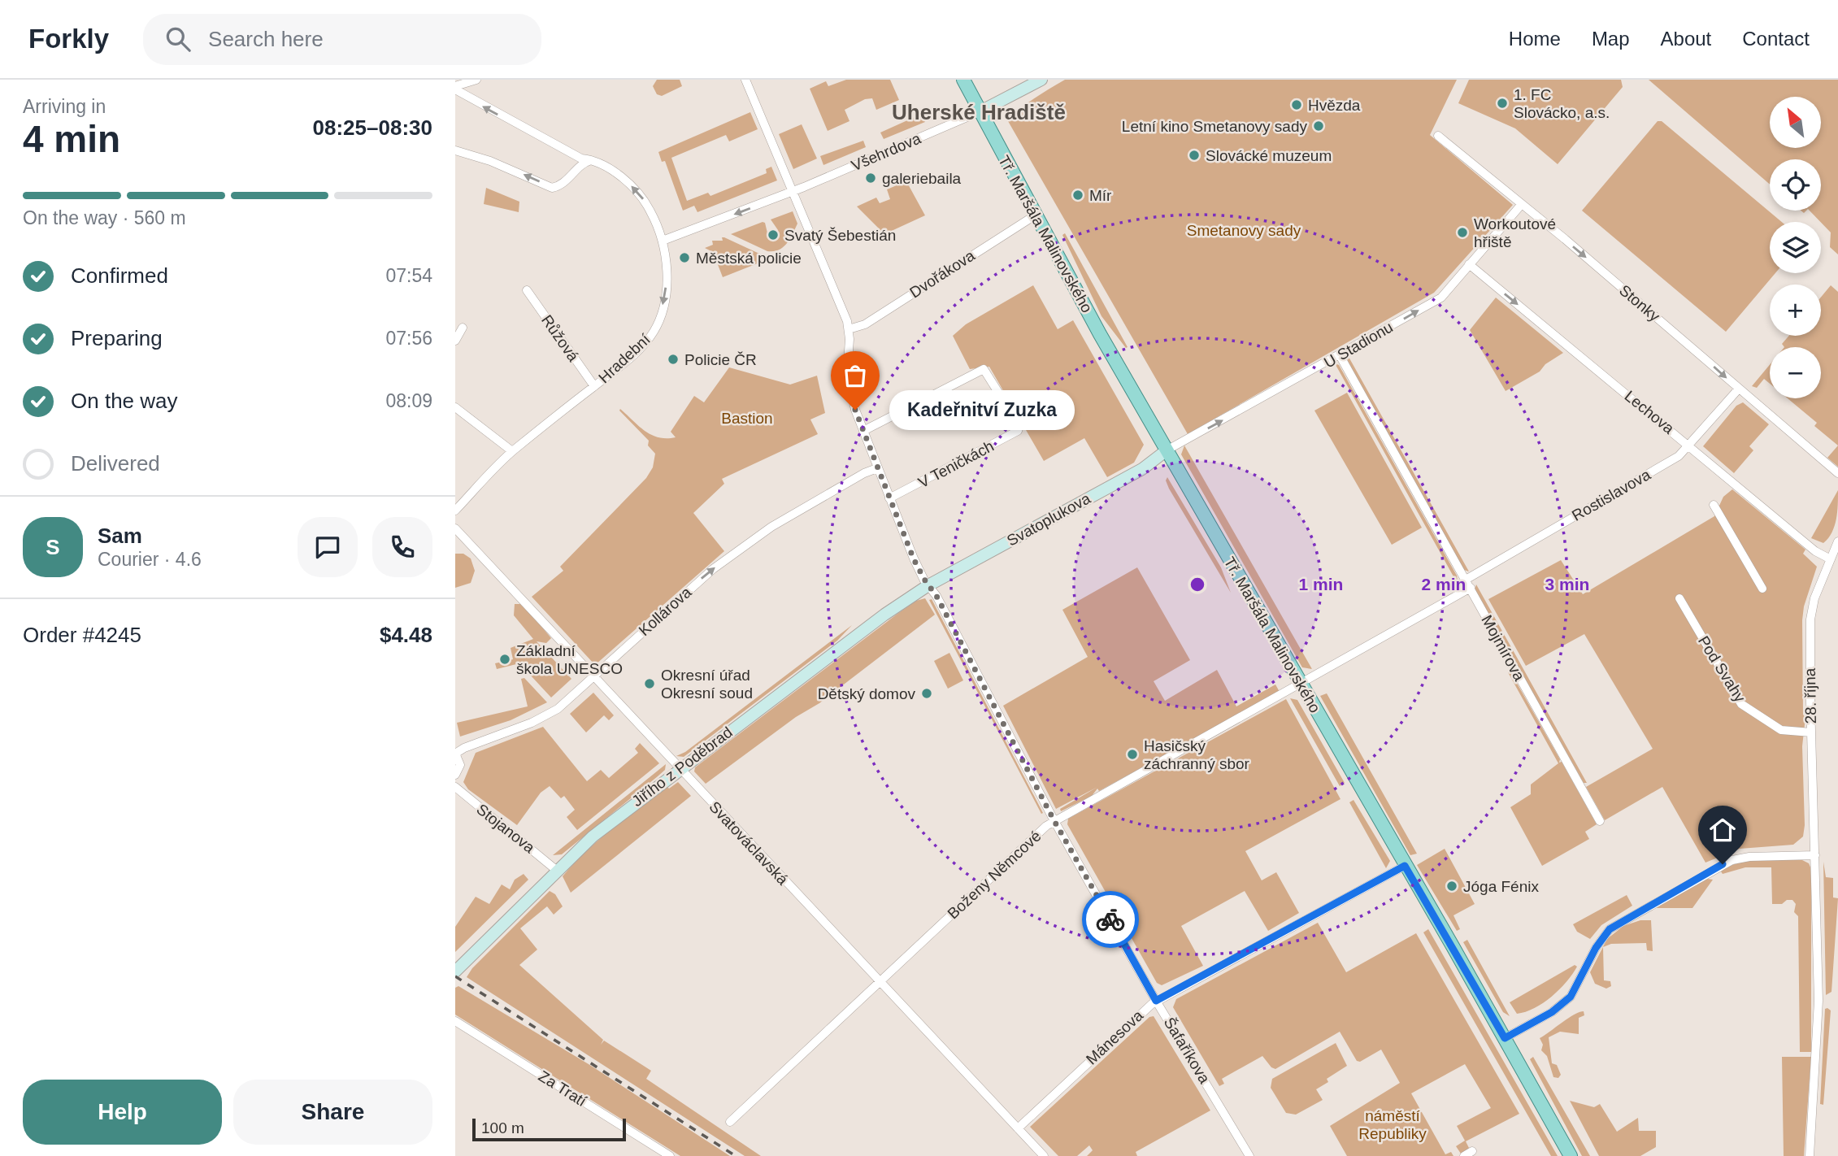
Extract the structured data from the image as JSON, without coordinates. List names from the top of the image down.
{
  "streets": {
    "main road": ["Tř. Maršála Malinovského"],
    "street": [
      "Všehrdova",
      "Dvořákova",
      "Stonky",
      "Růžová",
      "U Stadionu",
      "Hradební",
      "Lechova",
      "V Teničkách",
      "Rostislavova",
      "Svatoplukova",
      "Kollárova",
      "Mojmírova",
      "Pod Svahy",
      "28. října",
      "Jiřího z Poděbrad",
      "Stojanova",
      "Svatováclavská",
      "Boženy Němcové",
      "Mánesova",
      "Šafaříkova",
      "Za Tratí"
    ]
  },
  "crossings": [
    ["Všehrdova", "Tř. Maršála Malinovského"],
    ["Všehrdova", "Hradební"],
    ["Tř. Maršála Malinovského", "Dvořákova"],
    ["Tř. Maršála Malinovského", "U Stadionu"],
    ["Tř. Maršála Malinovského", "Svatoplukova"],
    ["Tř. Maršála Malinovského", "Boženy Němcové"],
    ["Tř. Maršála Malinovského", "Mánesova"],
    ["Dvořákova", "Šafaříkova"],
    ["Stonky", "U Stadionu"],
    ["Stonky", "Rostislavova"],
    ["Růžová", "Hradební"],
    ["U Stadionu", "Lechova"],
    ["U Stadionu", "Svatoplukova"],
    ["U Stadionu", "Mojmírova"],
    ["Lechova", "Rostislavova"],
    ["Lechova", "28. října"],
    ["V Teničkách", "Šafaříkova"],
    ["Rostislavova", "Mojmírova"],
    ["Svatoplukova", "Jiřího z Poděbrad"],
    ["Svatoplukova", "Šafaříkova"],
    ["Kollárova", "Svatováclavská"],
    ["Kollárova", "Šafaříkova"],
    ["Pod Svahy", "28. října"],
    ["Jiřího z Poděbrad", "Stojanova"],
    ["Jiřího z Poděbrad", "Svatováclavská"],
    ["Jiřího z Poděbrad", "Šafaříkova"],
    ["Svatováclavská", "Boženy Němcové"],
    ["Svatováclavská", "Mánesova"],
    ["Boženy Němcové", "Šafaříkova"],
    ["Mánesova", "Šafaříkova"]
  ],
  "one_way": [
    "Všehrdova",
    "Stonky",
    "U Stadionu",
    "Lechova",
    "Kollárova"
  ],
  "districts": ["Uherské Hradiště"],
  "parks": ["Smetanovy sady", "Bastion", "náměstí Republiky"],
  "places": [
    "1. FC Slovácko, a.s.",
    "Hvězda",
    "Letní kino Smetanovy sady",
    "Slovácké muzeum",
    "galeriebaila",
    "Mír",
    "Workoutové hřiště",
    "Svatý Šebestián",
    "Městská policie",
    "Policie ČR",
    "Kadeřnitví Zuzka",
    "Základní škola UNESCO",
    "Okresní úřad Okresní soud",
    "Dětský domov",
    "Hasičský záchranný sbor",
    "Jóga Fénix"
  ],
  "scale_bar": "100 m",
  "north": "top left",
  "page": {
    "header": "Forkly",
    "search": "Search here",
    "nav": [
      "Home",
      "Map",
      "About",
      "Contact"
    ],
    "heading": ["4 min", "Arriving in", "08:25–08:30"],
    "panel": [
      "Sam",
      "Courier · 4.6",
      "Order #4245",
      "$4.48"
    ],
    "map_buttons": ["+", "−"],
    "bar": "On the way · 560 m",
    "list": [
      ["Confirmed", "07:54"],
      ["Preparing", "07:56"],
      ["On the way", "08:09"],
      "Delivered"
    ],
    "bubble": "Kadeřnitví Zuzka",
    "round": "S",
    "buttons": ["Help", "Share"],
    "scale": "100 m"
  },
  "rings": ["1 min", "2 min", "3 min"]
}
